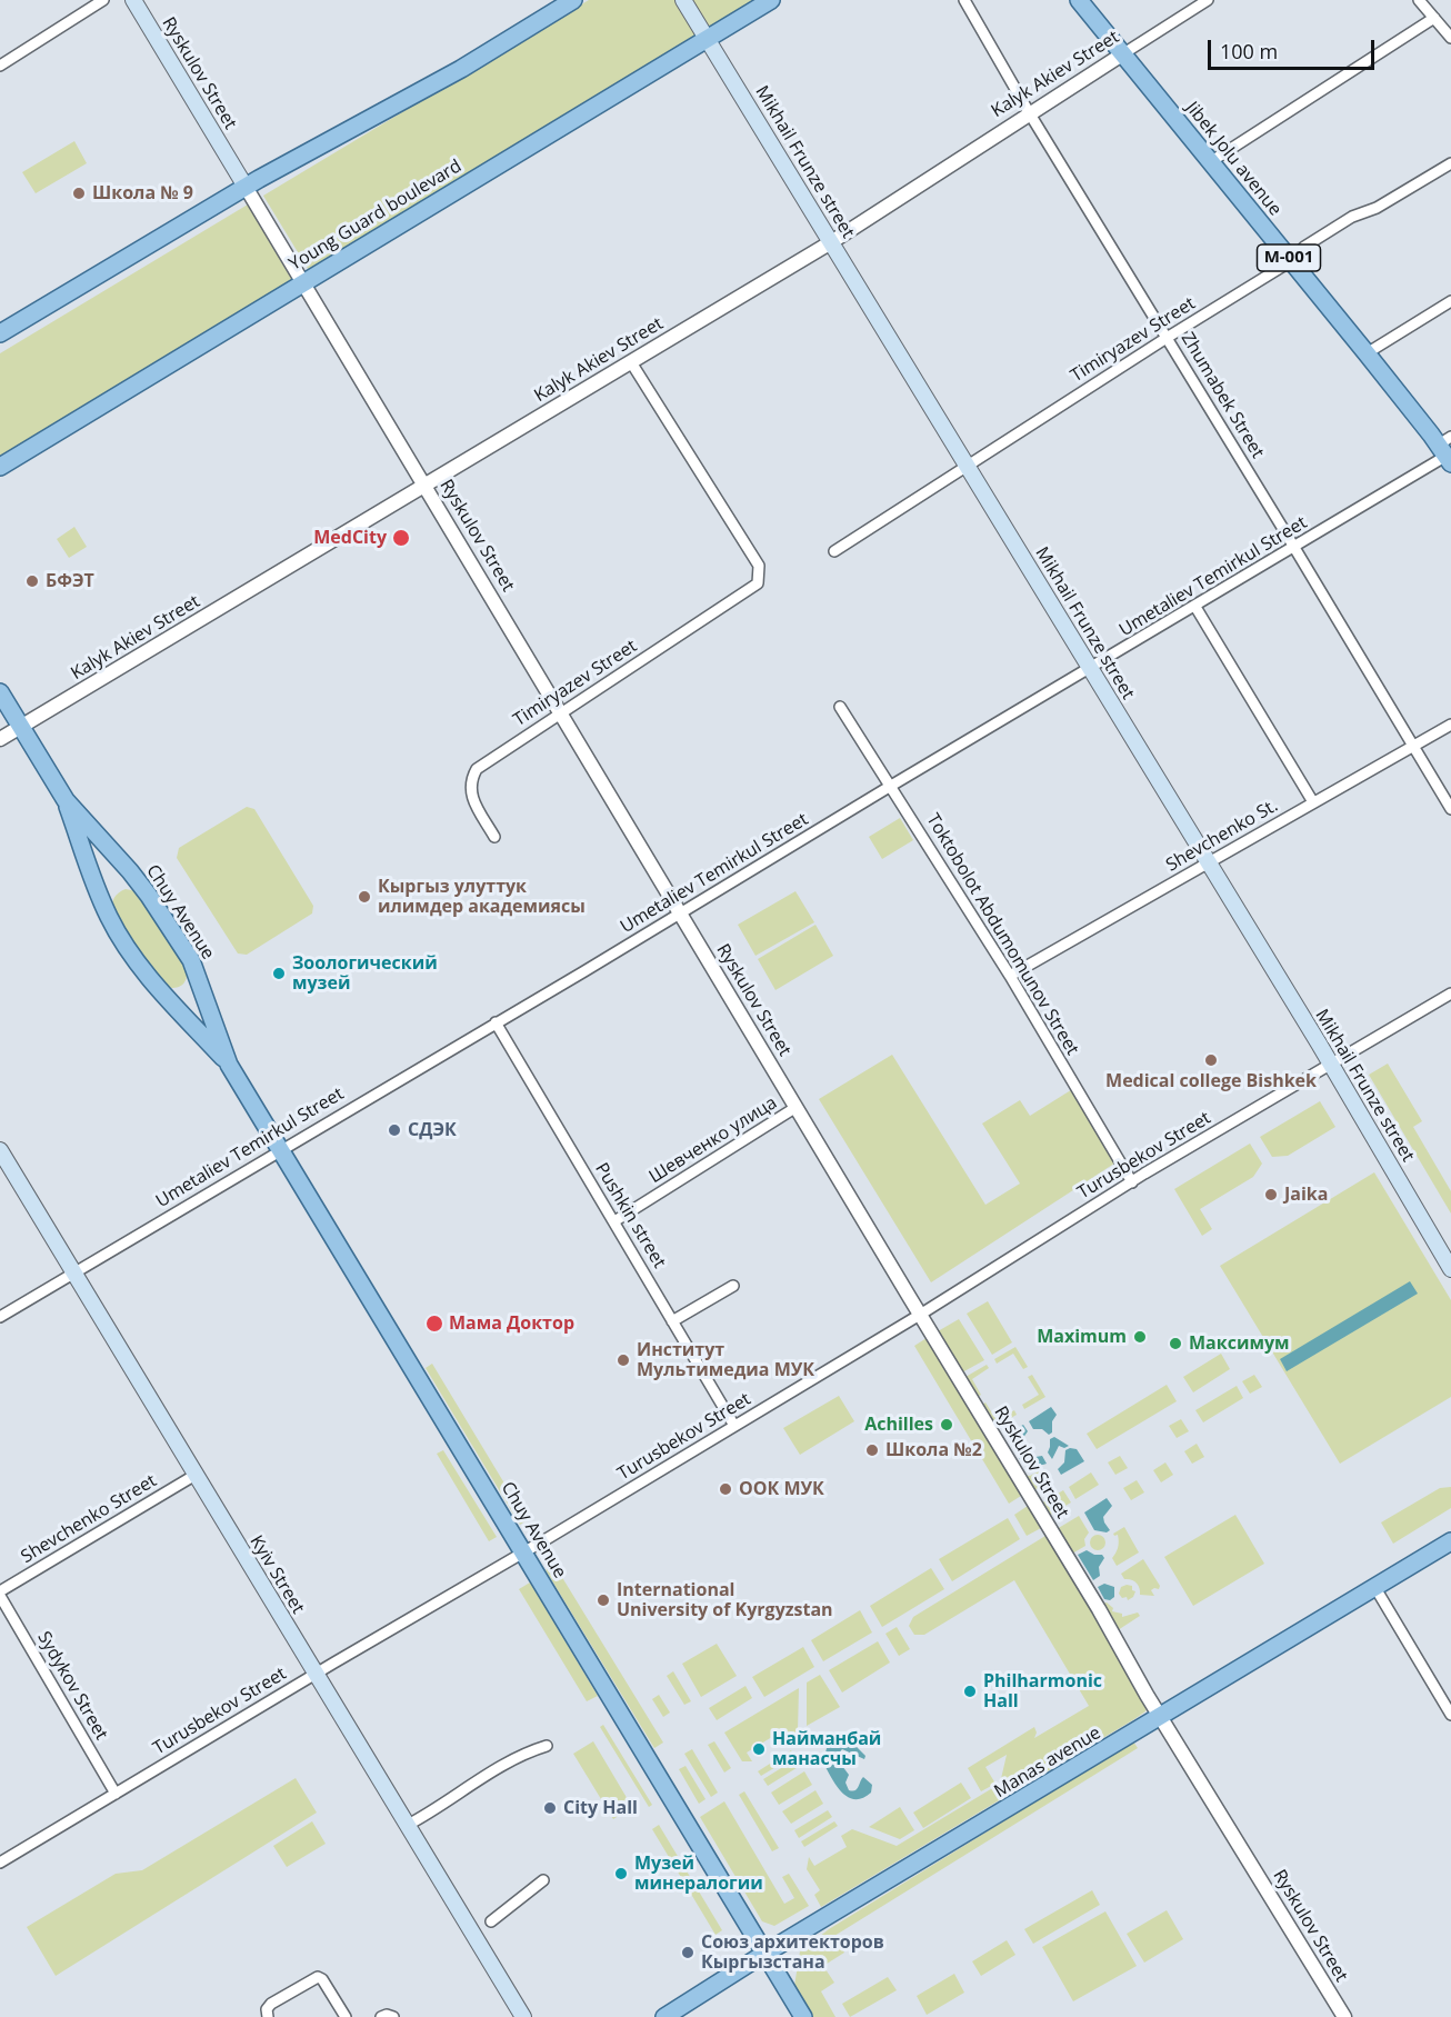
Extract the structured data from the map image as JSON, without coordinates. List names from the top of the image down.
{
  "streets": {
    "main road": [
      "Ryskulov Street",
      "Jibek Jolu avenue",
      "Mikhail Frunze street",
      "Young Guard boulevard",
      "М-001",
      "Chuy Avenue",
      "Kyiv Street",
      "Manas avenue"
    ],
    "street": [
      "Kalyk Akiev Street",
      "Timiryazev Street",
      "Zhumabek Street",
      "Umetaliev Temirkul Street",
      "Shevchenko St.",
      "Toktobolot Abdumomunov Street",
      "Шевченко улица",
      "Turusbekov Street",
      "Pushkin street",
      "Shevchenko Street",
      "Sydykov Street"
    ]
  },
  "crossings": [
    ["Ryskulov Street", "Kalyk Akiev Street"],
    ["Ryskulov Street", "Young Guard boulevard"],
    ["Ryskulov Street", "Timiryazev Street"],
    ["Ryskulov Street", "Umetaliev Temirkul Street"],
    ["Ryskulov Street", "Шевченко улица"],
    ["Ryskulov Street", "Turusbekov Street"],
    ["Ryskulov Street", "Manas avenue"],
    ["Kalyk Akiev Street", "Jibek Jolu avenue"],
    ["Kalyk Akiev Street", "Mikhail Frunze street"],
    ["Kalyk Akiev Street", "Timiryazev Street"],
    ["Kalyk Akiev Street", "Zhumabek Street"],
    ["Kalyk Akiev Street", "Chuy Avenue"],
    ["Jibek Jolu avenue", "Timiryazev Street"],
    ["Jibek Jolu avenue", "Umetaliev Temirkul Street"],
    ["Mikhail Frunze street", "Young Guard boulevard"],
    ["Mikhail Frunze street", "Timiryazev Street"],
    ["Mikhail Frunze street", "Umetaliev Temirkul Street"],
    ["Mikhail Frunze street", "Shevchenko St."],
    ["Mikhail Frunze street", "Turusbekov Street"],
    ["Timiryazev Street", "Zhumabek Street"],
    ["Zhumabek Street", "Umetaliev Temirkul Street"],
    ["Zhumabek Street", "Shevchenko St."],
    ["Umetaliev Temirkul Street", "Chuy Avenue"],
    ["Umetaliev Temirkul Street", "Toktobolot Abdumomunov Street"],
    ["Umetaliev Temirkul Street", "Pushkin street"],
    ["Umetaliev Temirkul Street", "Kyiv Street"],
    ["Shevchenko St.", "Toktobolot Abdumomunov Street"],
    ["Chuy Avenue", "Turusbekov Street"],
    ["Chuy Avenue", "Manas avenue"],
    ["Toktobolot Abdumomunov Street", "Turusbekov Street"],
    ["Шевченко улица", "Pushkin street"],
    ["Turusbekov Street", "Pushkin street"],
    ["Turusbekov Street", "Kyiv Street"],
    ["Turusbekov Street", "Sydykov Street"],
    ["Shevchenko Street", "Kyiv Street"],
    ["Shevchenko Street", "Sydykov Street"]
  ],
  "places": [
    "Школа № 9",
    "MedCity",
    "БФЭТ",
    "Кыргыз улуттук илимдер академиясы",
    "Зоологический музей",
    "Medical college Bishkek",
    "СДЭК",
    "Jaika",
    "Мама Доктор",
    "Maximum",
    "Максимум",
    "Институт Мультимедиа МУК",
    "Achilles",
    "Школа №2",
    "ООК МУК",
    "International University of Kyrgyzstan",
    "Philharmonic Hall",
    "Найманбай манасчы",
    "City Hall",
    "Музей минералогии",
    "Союз архитекторов Кыргызстана"
  ],
  "scale_bar": "100 m"
}
